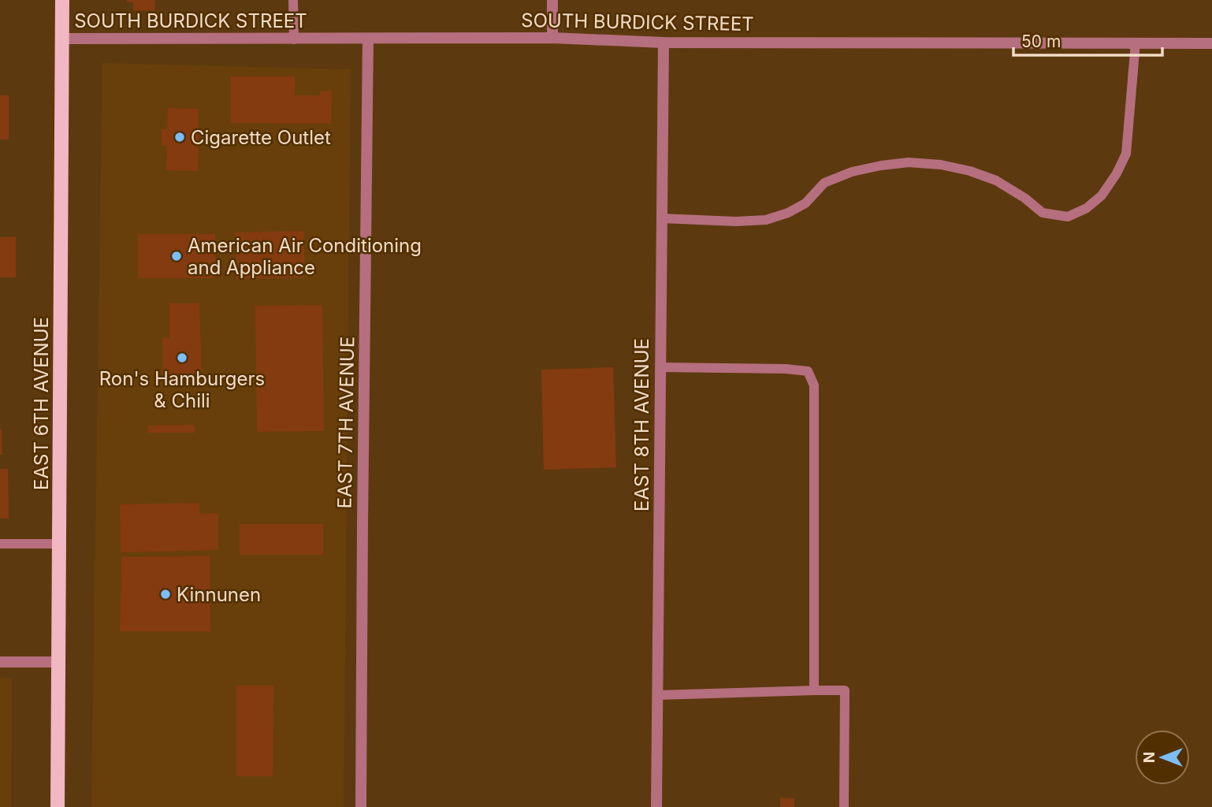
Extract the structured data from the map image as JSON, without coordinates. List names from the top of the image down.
{
  "streets": {
    "main road": ["EAST 6TH AVENUE"],
    "street": ["SOUTH BURDICK STREET", "EAST 7TH AVENUE", "EAST 8TH AVENUE"]
  },
  "crossings": [
    ["SOUTH BURDICK STREET", "EAST 6TH AVENUE"],
    ["SOUTH BURDICK STREET", "EAST 7TH AVENUE"],
    ["SOUTH BURDICK STREET", "EAST 8TH AVENUE"]
  ],
  "places": [
    "Cigarette Outlet",
    "American Air Conditioning and Appliance",
    "Ron's Hamburgers & Chili",
    "Kinnunen"
  ],
  "scale_bar": "50 m",
  "north": "left"
}
